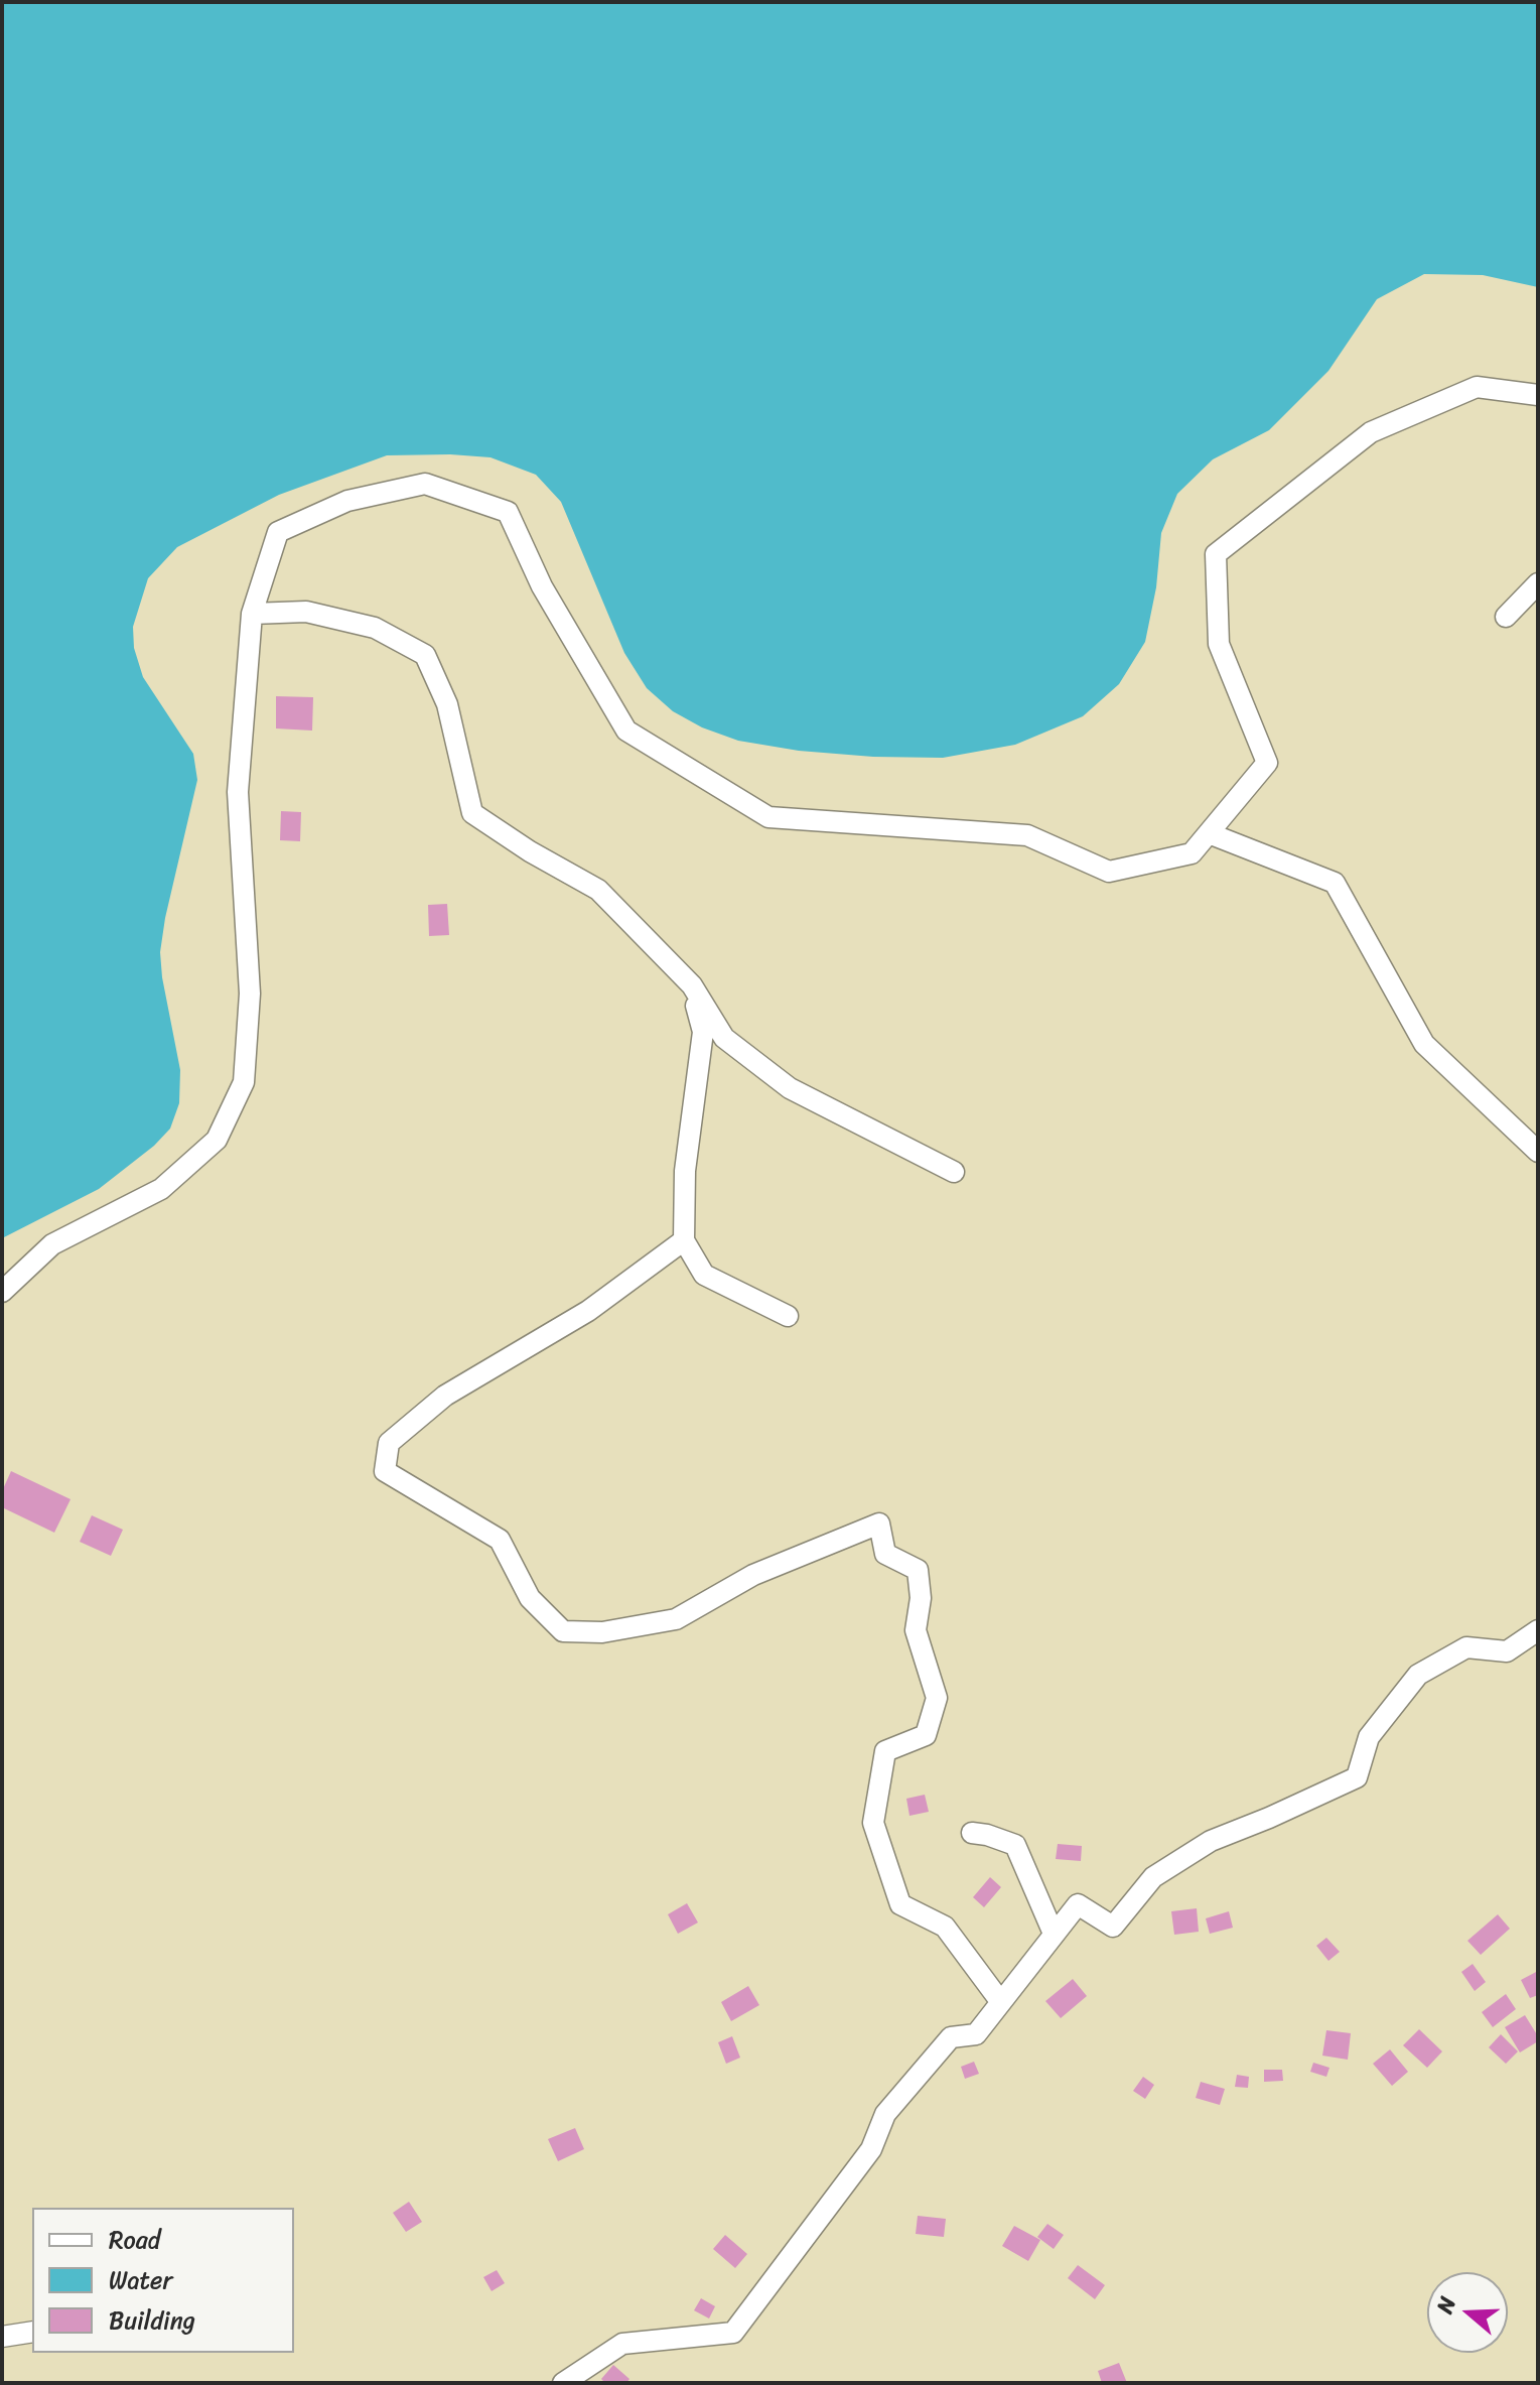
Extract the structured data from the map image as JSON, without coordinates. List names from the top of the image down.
{
  "legend": ["Road", "Water", "Building"],
  "north": "left"
}
